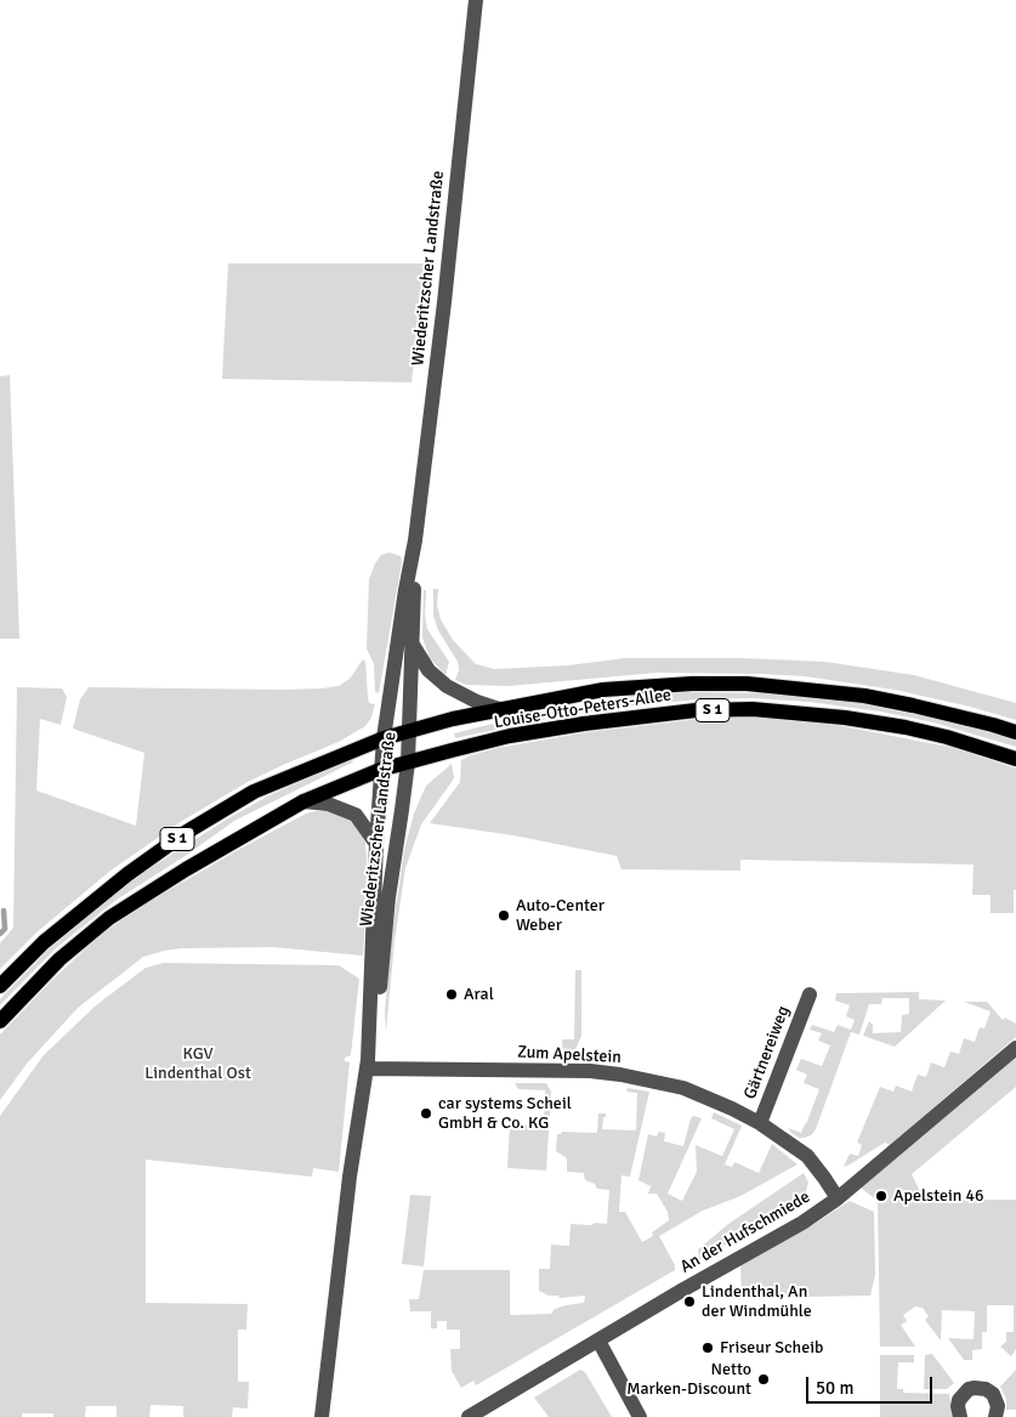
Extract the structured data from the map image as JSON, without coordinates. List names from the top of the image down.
{
  "streets": {
    "main road": ["Louise-Otto-Peters-Allee", "S 1"],
    "street": [
      "Wiederitzscher Landstraße",
      "Gärtnereiweg",
      "Zum Apelstein",
      "An der Hufschmiede"
    ]
  },
  "crossings": [
    ["Wiederitzscher Landstraße", "Louise-Otto-Peters-Allee"],
    ["Wiederitzscher Landstraße", "S 1"],
    ["Wiederitzscher Landstraße", "Zum Apelstein"],
    ["Louise-Otto-Peters-Allee", "S 1"],
    ["Gärtnereiweg", "Zum Apelstein"],
    ["Zum Apelstein", "An der Hufschmiede"]
  ],
  "parks": ["KGV Lindenthal Ost"],
  "places": [
    "Auto-Center Weber",
    "Aral",
    "car systems Scheil GmbH & Co. KG",
    "Apelstein 46",
    "Lindenthal, An der Windmühle",
    "Friseur Scheib",
    "Netto Marken-Discount"
  ],
  "scale_bar": "50 m"
}
